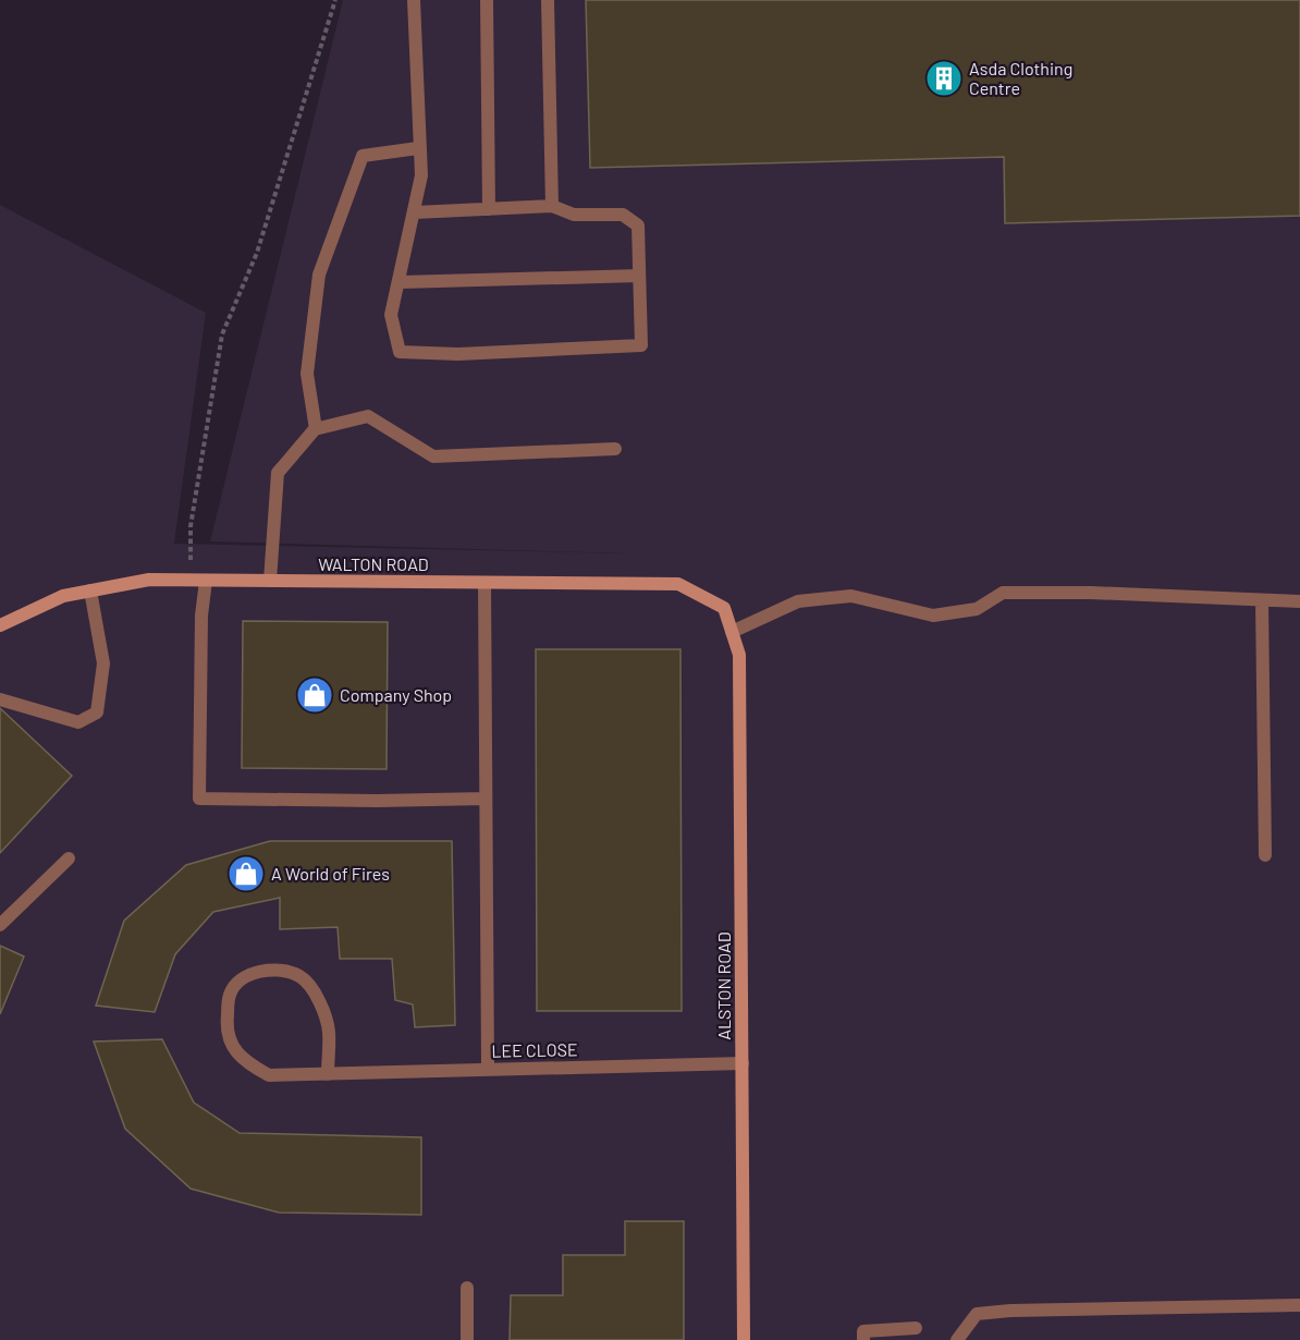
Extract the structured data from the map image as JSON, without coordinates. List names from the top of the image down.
{
  "streets": {
    "street": ["WALTON ROAD", "ALSTON ROAD"],
    "lane": ["LEE CLOSE"]
  },
  "crossings": [
    ["WALTON ROAD", "ALSTON ROAD"],
    ["ALSTON ROAD", "LEE CLOSE"]
  ],
  "places": {
    "building": ["Asda Clothing Centre"],
    "shop": ["Company Shop", "A World of Fires"]
  }
}
